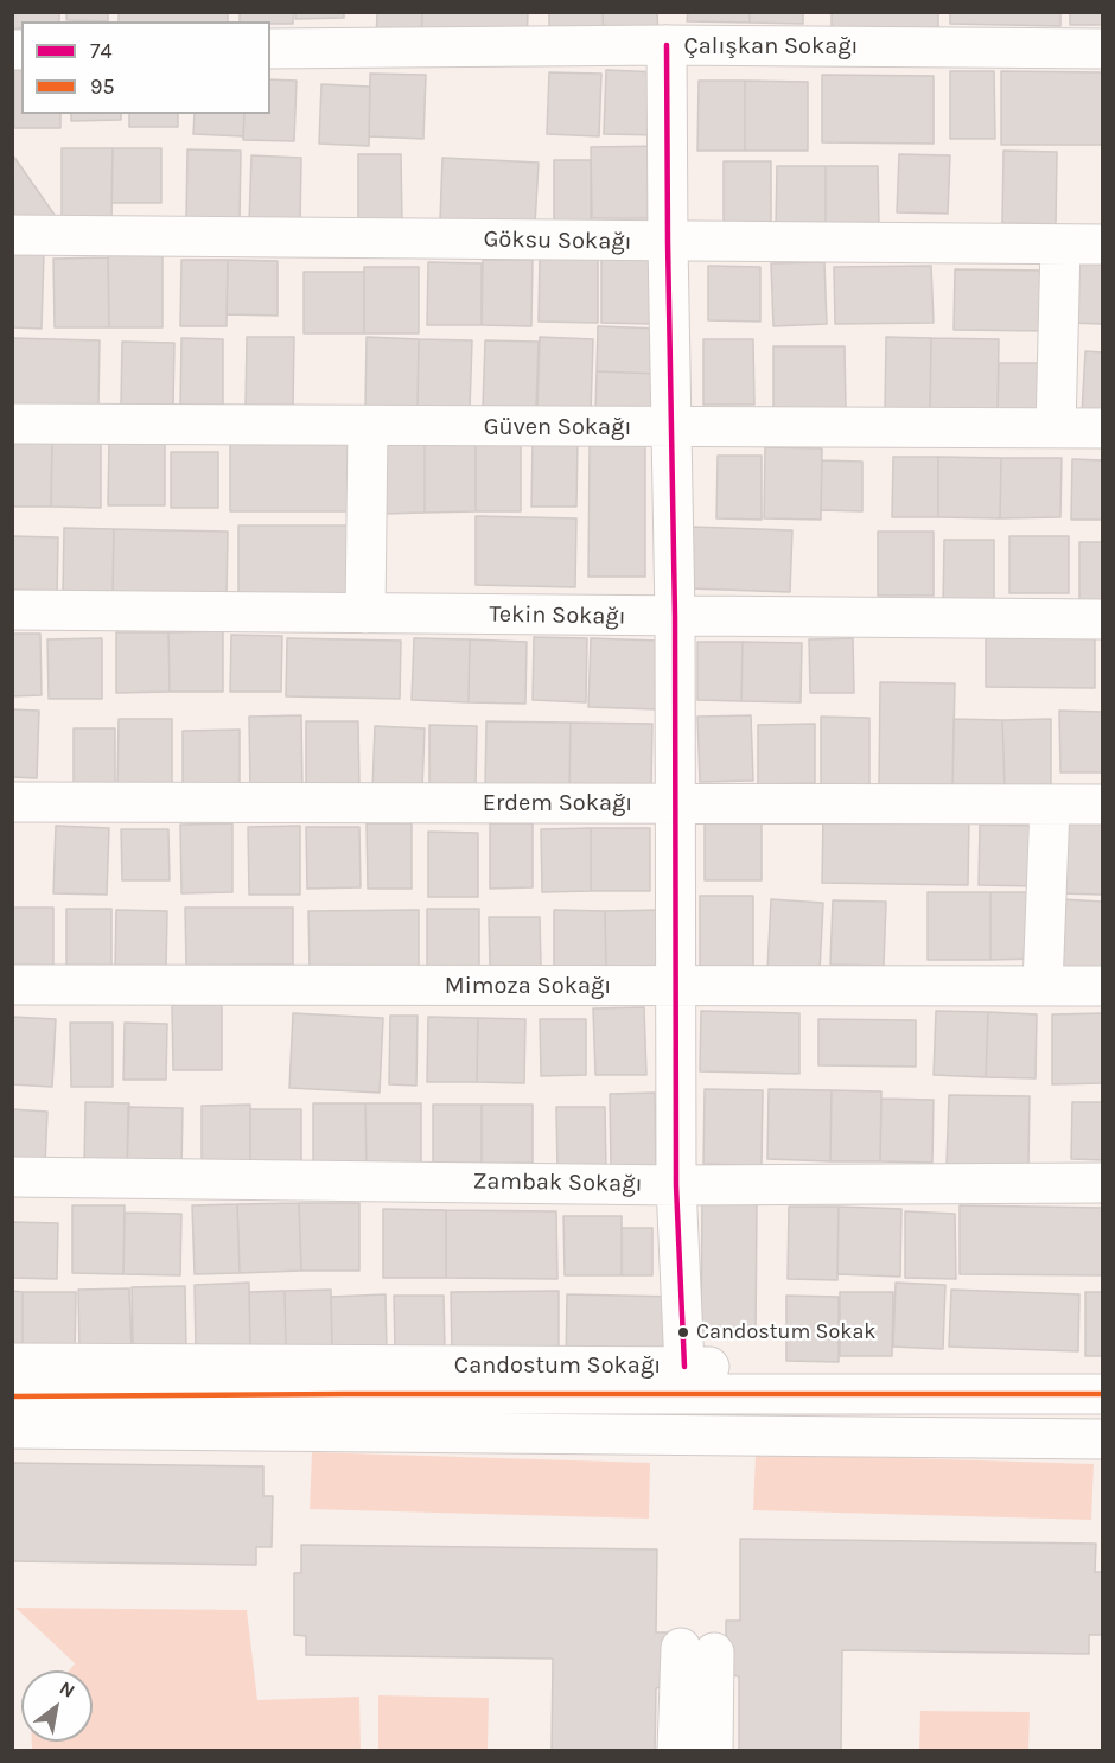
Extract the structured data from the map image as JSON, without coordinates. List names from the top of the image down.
{
  "streets": {
    "street": [
      "Çalışkan Sokağı",
      "Göksu Sokağı",
      "Güven Sokağı",
      "Tekin Sokağı",
      "Erdem Sokağı",
      "Mimoza Sokağı",
      "Zambak Sokağı",
      "Candostum Sokağı"
    ]
  },
  "places": ["Candostum Sokak"],
  "lines": ["transit line 74", "transit line 95"],
  "legend": ["74", "95"],
  "north": "top right"
}
